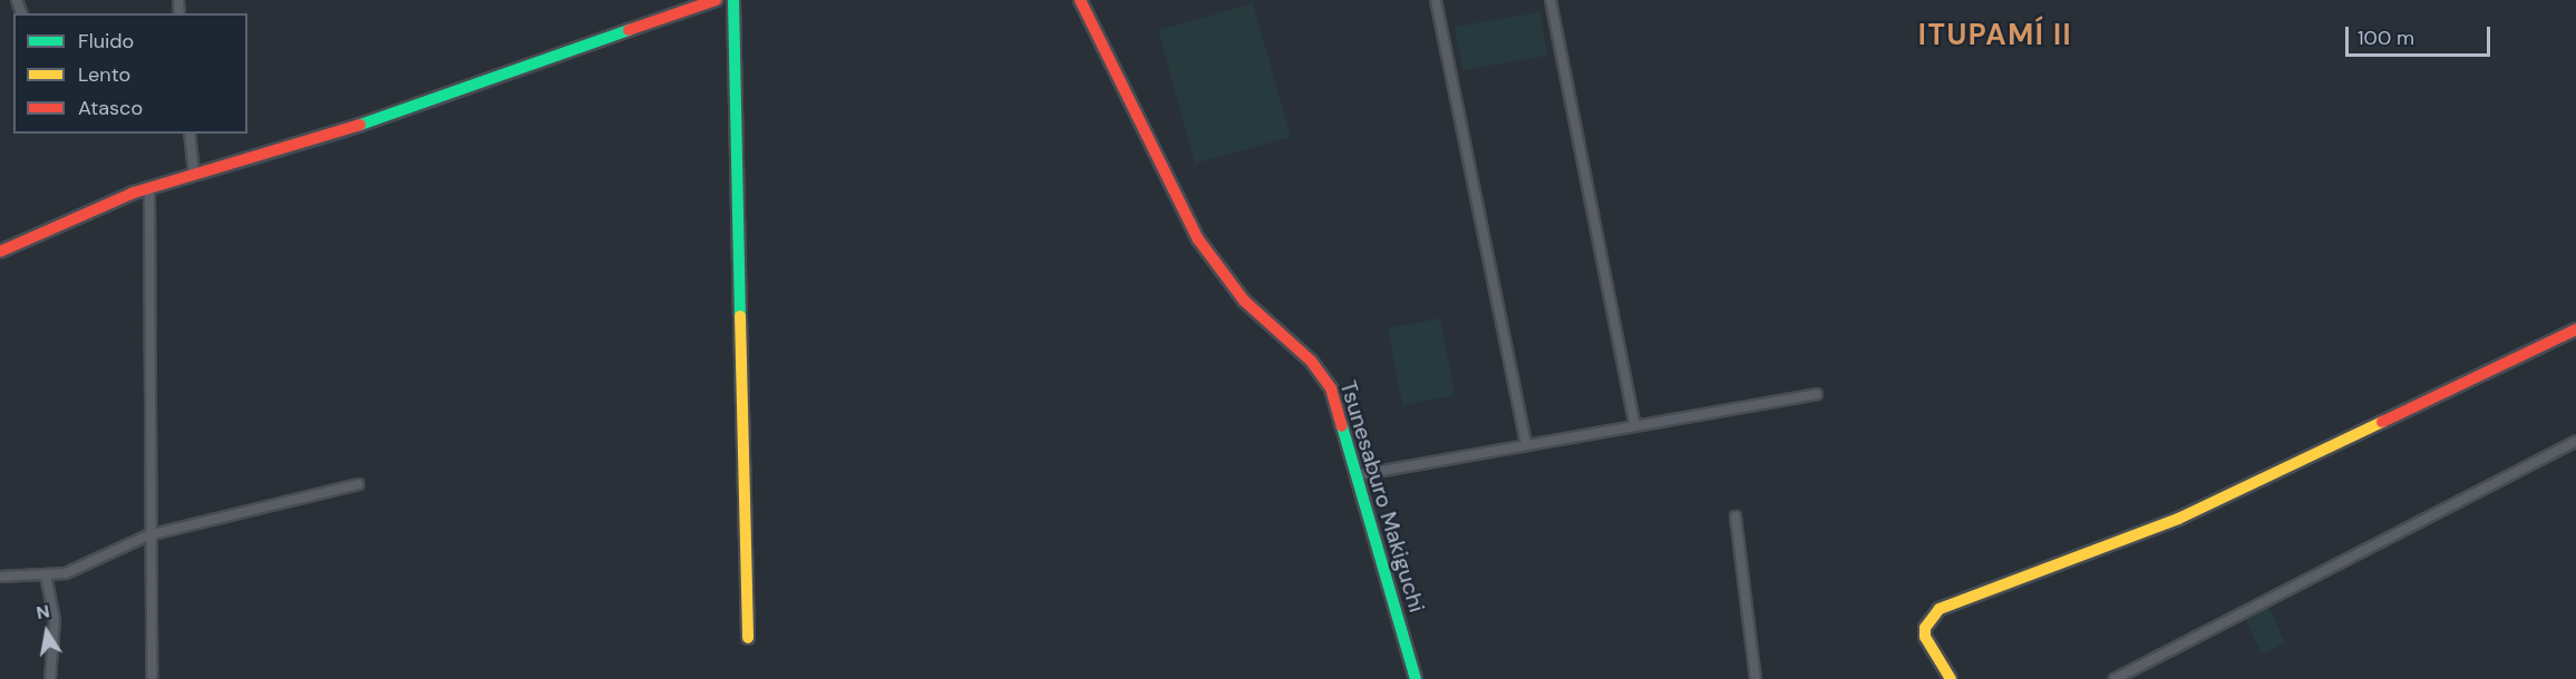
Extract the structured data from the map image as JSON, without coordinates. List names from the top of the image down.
{
  "streets": {
    "street": ["Tsunesaburo Makiguchi"]
  },
  "districts": ["ITUPAMÍ II"],
  "legend": ["Fluido", "Lento", "Atasco"],
  "scale_bar": "100 m",
  "north": "top"
}
